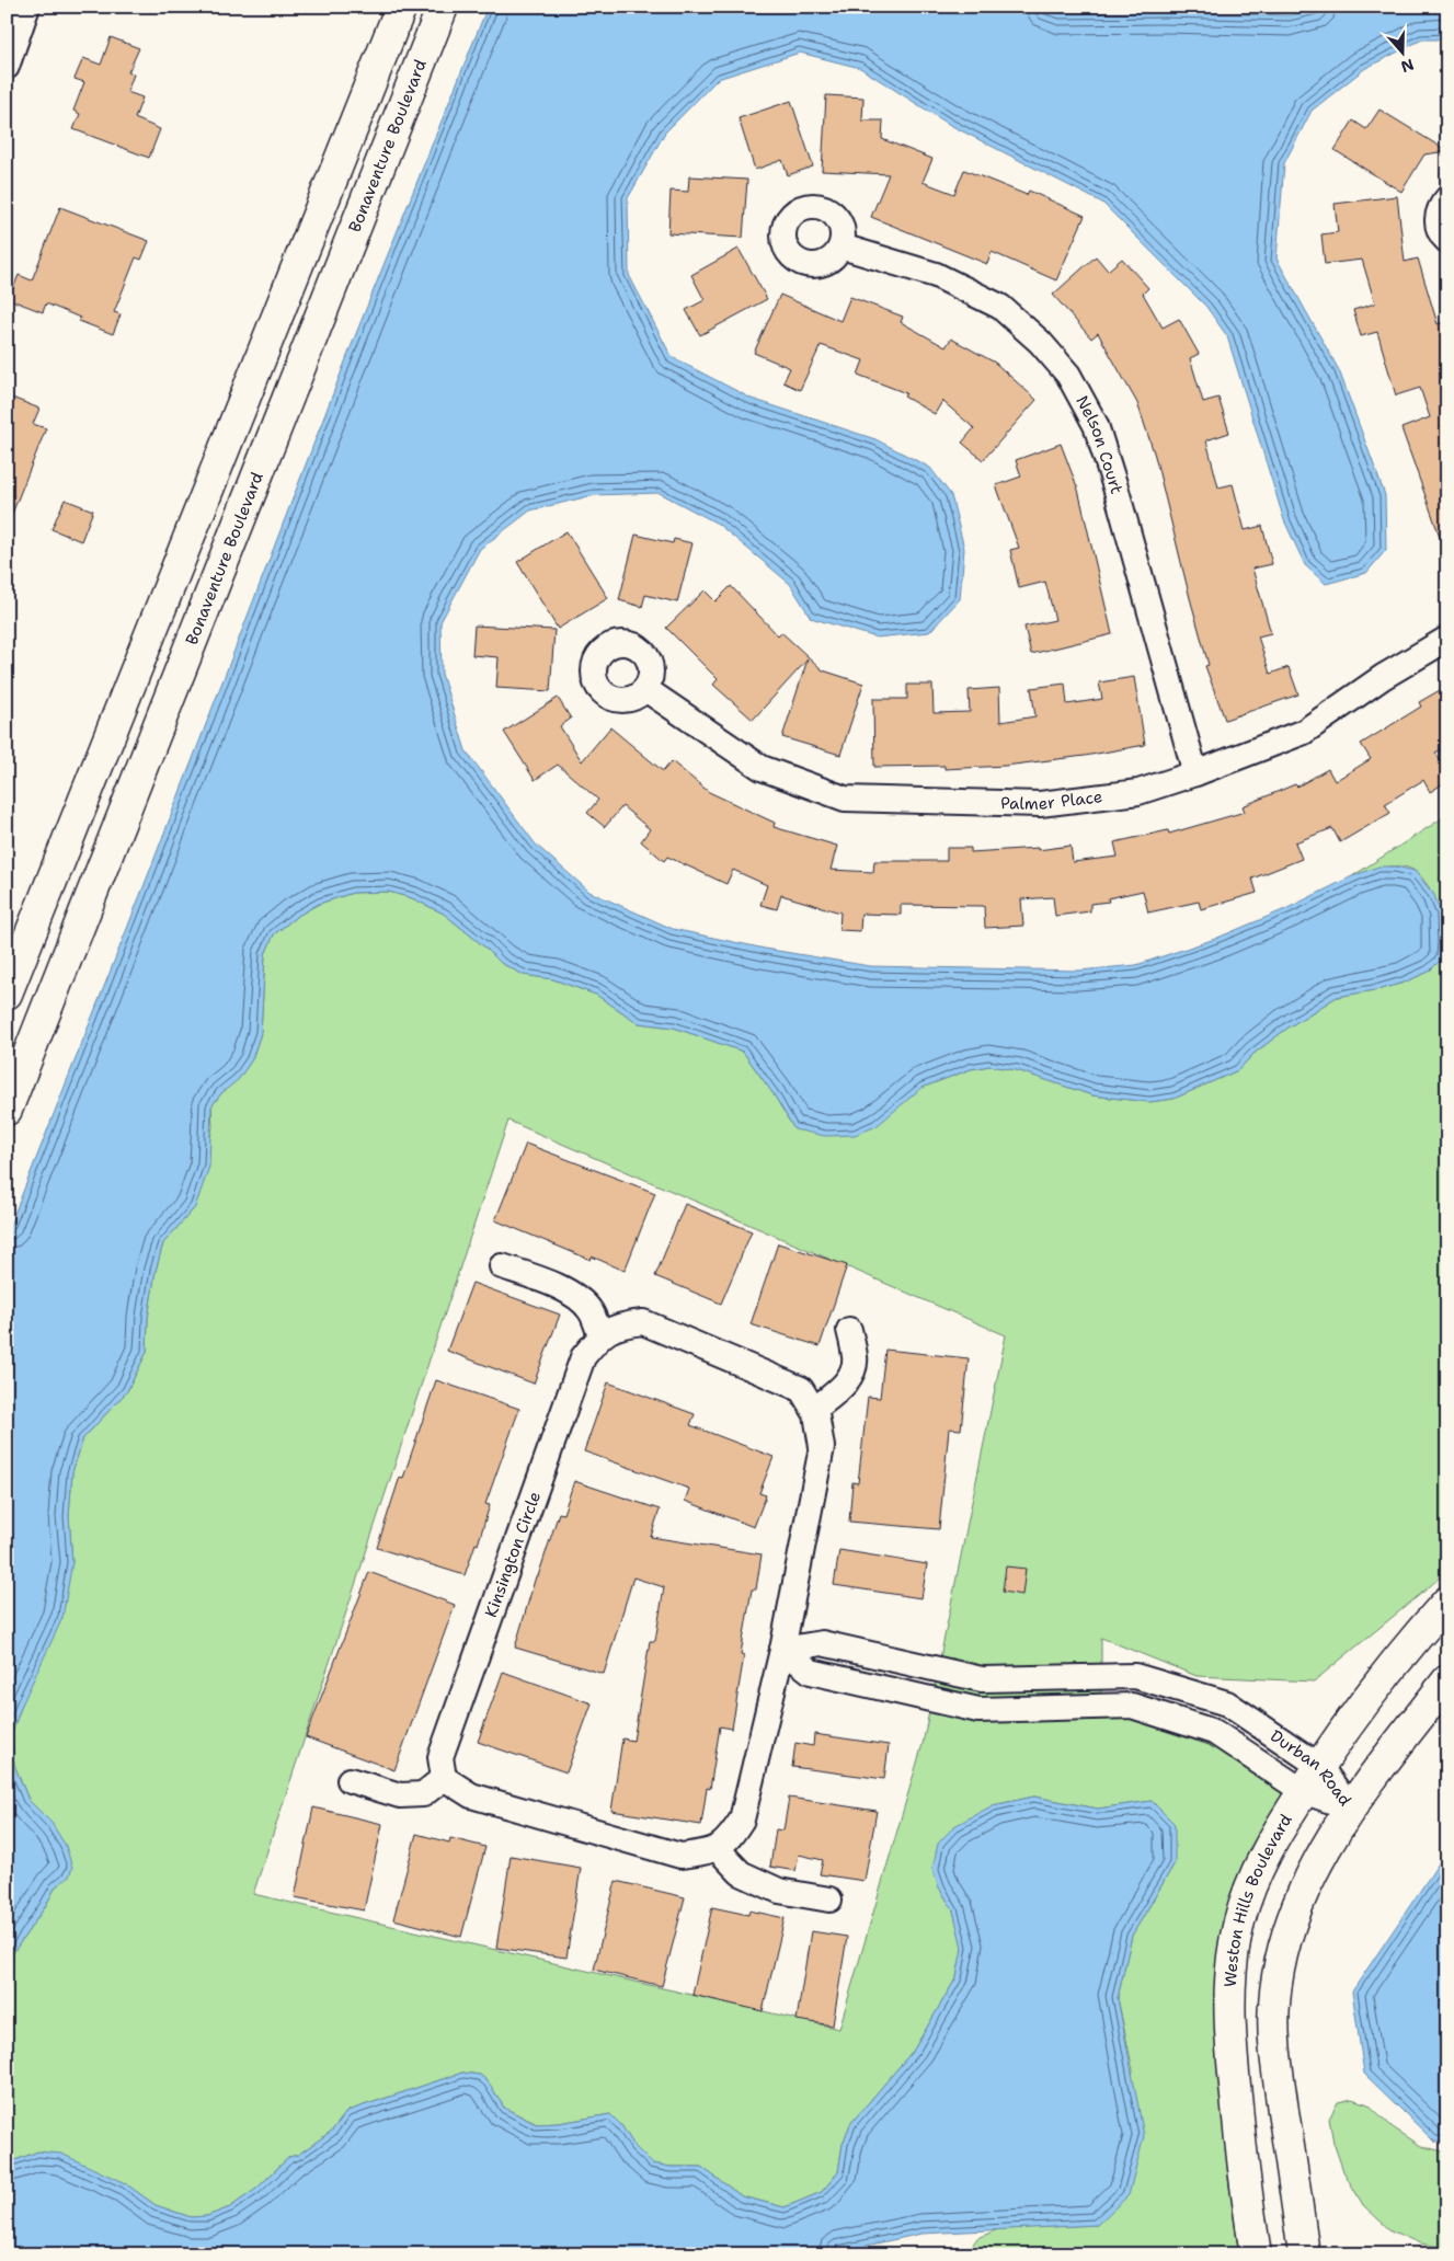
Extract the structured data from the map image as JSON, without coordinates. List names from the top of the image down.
{
  "streets": {
    "main road": ["Bonaventure Boulevard", "Weston Hills Boulevard"],
    "street": [
      "Nelson Court",
      "Palmer Place",
      "Kinsington Circle",
      "Durban Road"
    ]
  },
  "crossings": [
    ["Nelson Court", "Palmer Place"],
    ["Kinsington Circle", "Durban Road"],
    ["Durban Road", "Weston Hills Boulevard"]
  ],
  "north": "bottom"
}
